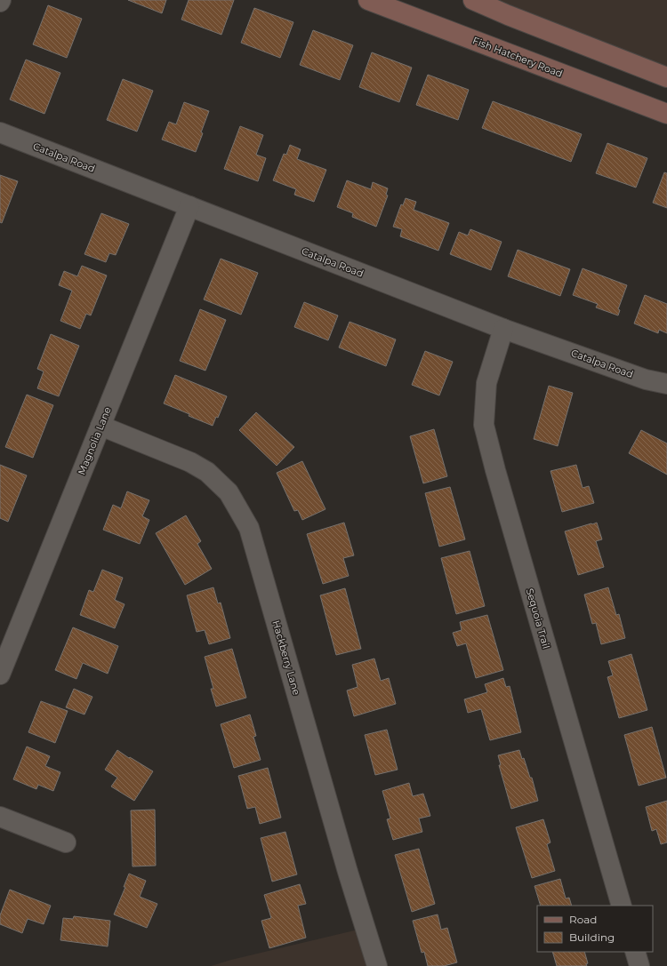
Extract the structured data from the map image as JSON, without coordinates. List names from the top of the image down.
{
  "streets": {
    "main road": ["Fish Hatchery Road"],
    "street": [
      "Catalpa Road",
      "Magnolia Lane",
      "Sequoia Trail",
      "Hackberry Lane"
    ]
  },
  "crossings": [
    ["Catalpa Road", "Magnolia Lane"],
    ["Catalpa Road", "Sequoia Trail"],
    ["Magnolia Lane", "Hackberry Lane"]
  ],
  "legend": ["Road", "Building"]
}
